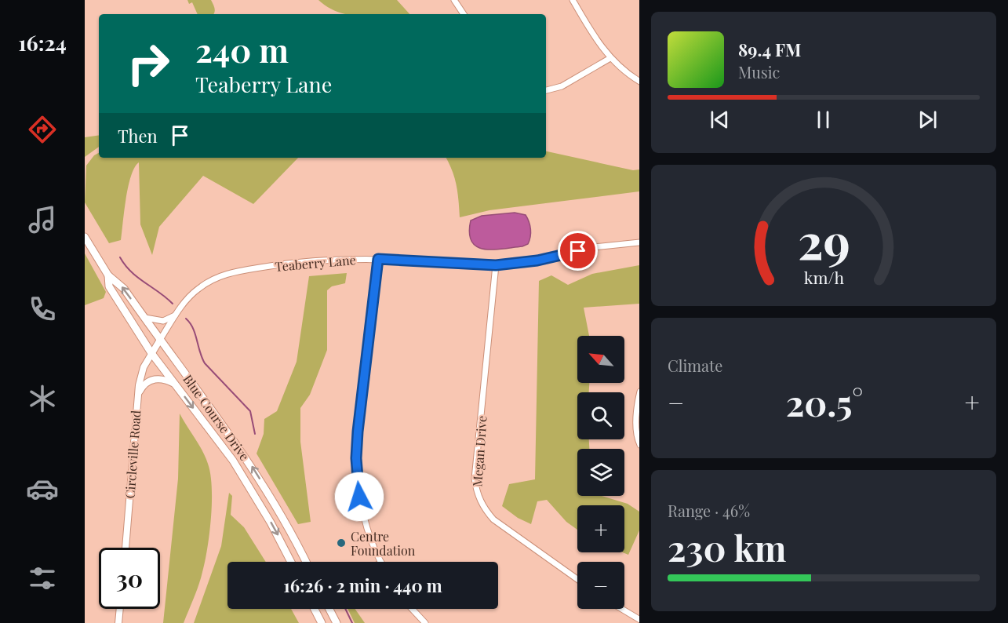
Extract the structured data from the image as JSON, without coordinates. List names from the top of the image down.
{
  "streets": {
    "main road": ["Blue Course Drive"],
    "street": ["Teaberry Lane", "Megan Drive", "Circleville Road"]
  },
  "crossings": [
    ["Teaberry Lane", "Blue Course Drive"],
    ["Teaberry Lane", "Megan Drive"],
    ["Teaberry Lane", "Circleville Road"],
    ["Blue Course Drive", "Circleville Road"]
  ],
  "places": ["Centre Foundation"],
  "north": "top left",
  "page": {
    "tabs": "16:24",
    "turn": ["240 m", "Teaberry Lane"],
    "song": ["89.4 FM", "Music"],
    "then": "Then",
    "tile": [
      "Climate",
      ["Range · 46%", "230 km"]
    ],
    "map_buttons": ["+", "−"],
    "heat": ["−", "20.5°", "+"],
    "limit": "30",
    "trip": "16:26 · 2 min · 440 m",
    "gauge": ["29", "km/h"]
  }
}
